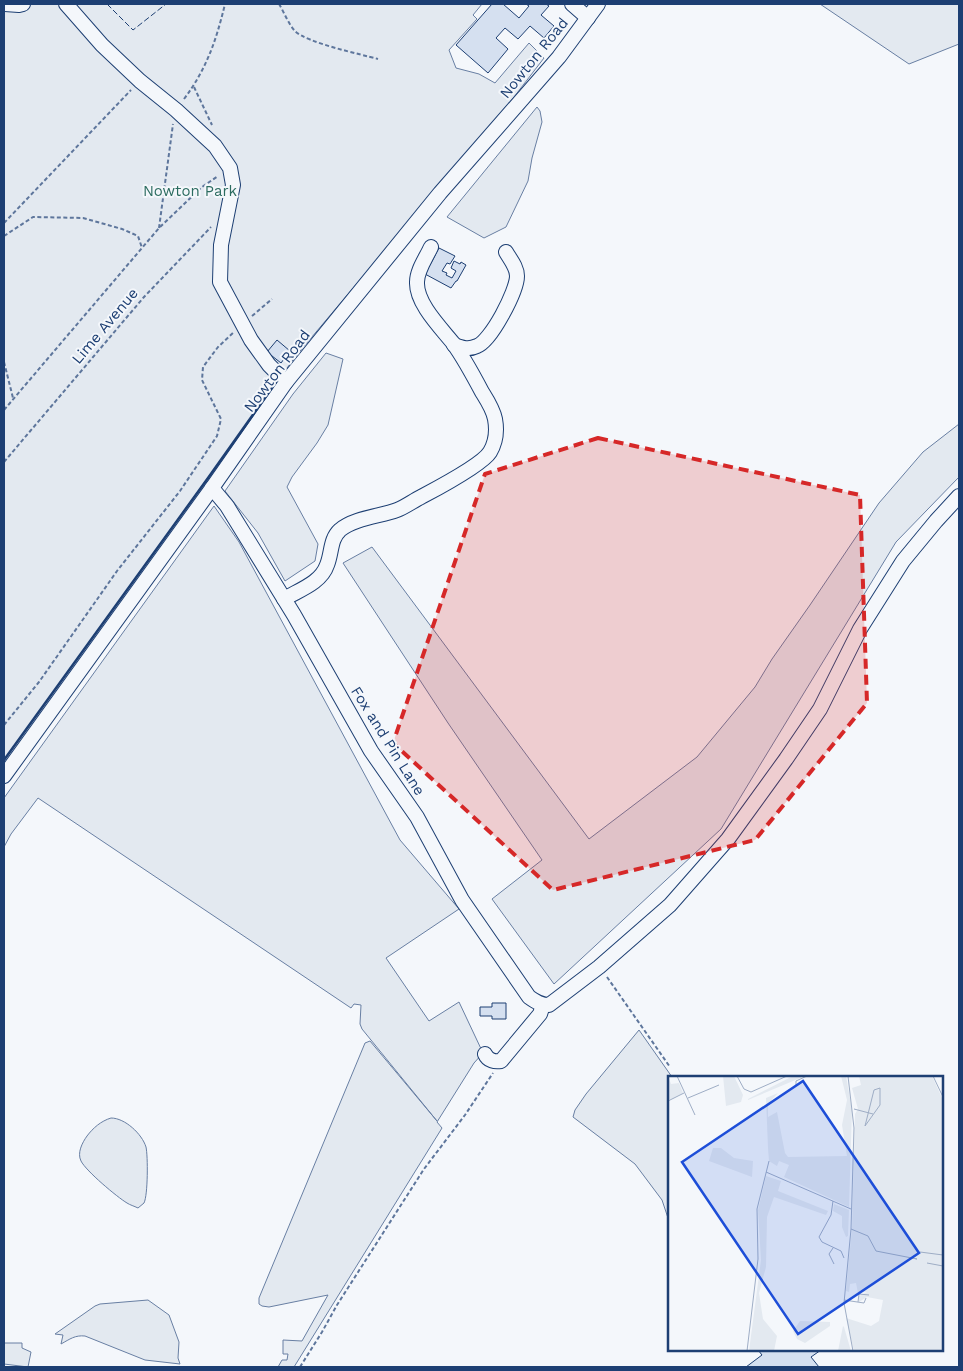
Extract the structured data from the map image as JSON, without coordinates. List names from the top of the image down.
{
  "streets": {
    "street": ["Nowton Road", "Fox and Pin Lane"],
    "path": ["Lime Avenue"]
  },
  "crossings": [
    ["Nowton Road", "Fox and Pin Lane"]
  ],
  "parks": ["Nowton Park"]
}
